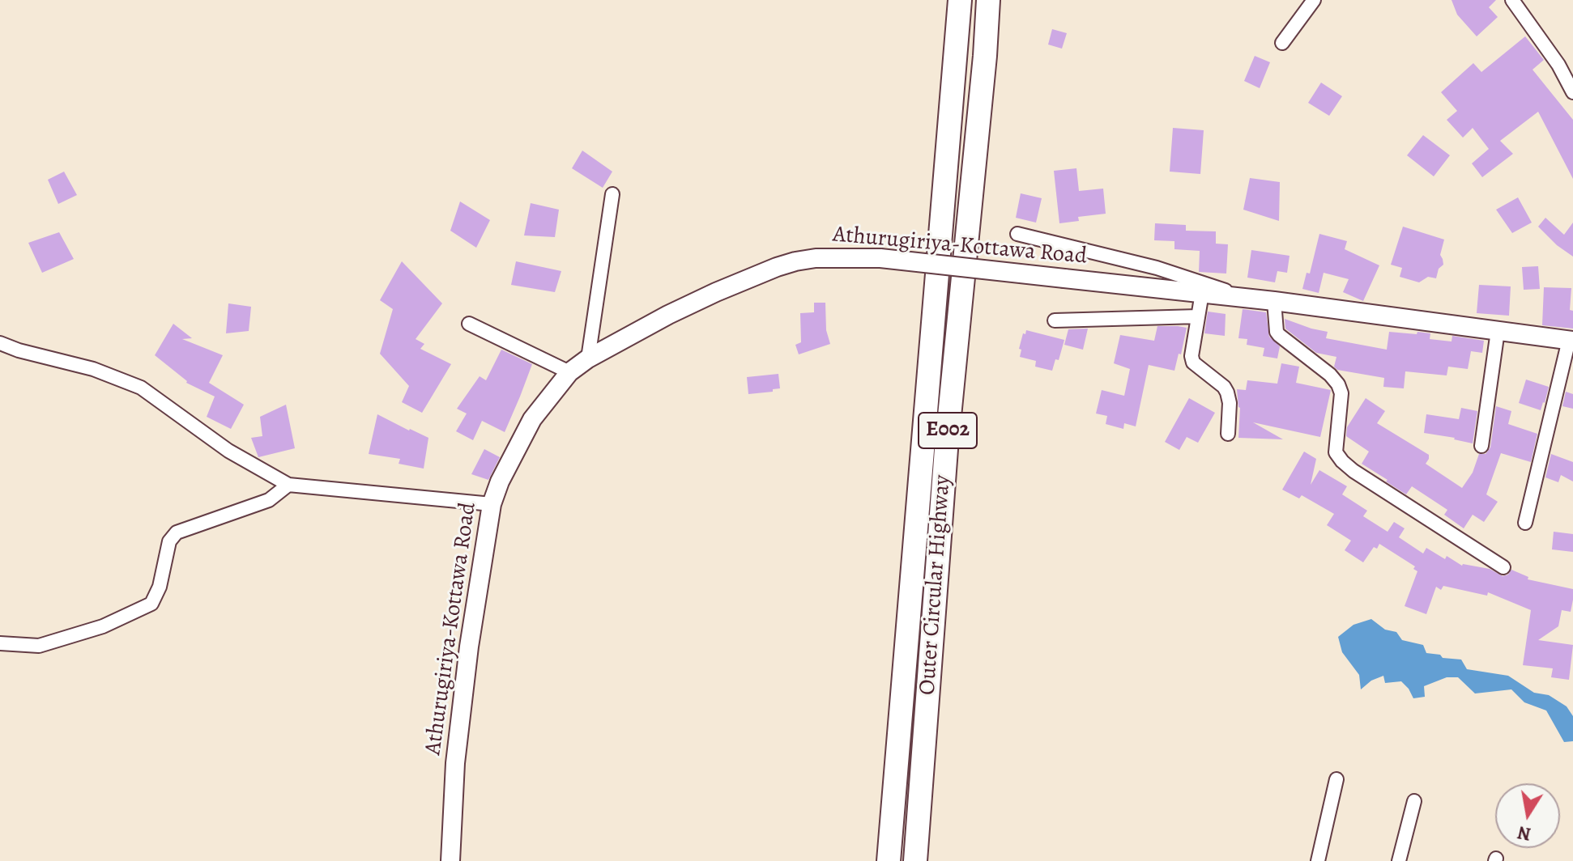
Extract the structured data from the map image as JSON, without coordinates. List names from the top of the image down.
{
  "streets": {
    "highway": ["E002", "Outer Circular Highway"],
    "main road": ["Athurugiriya-Kottawa Road"]
  },
  "north": "bottom"
}
